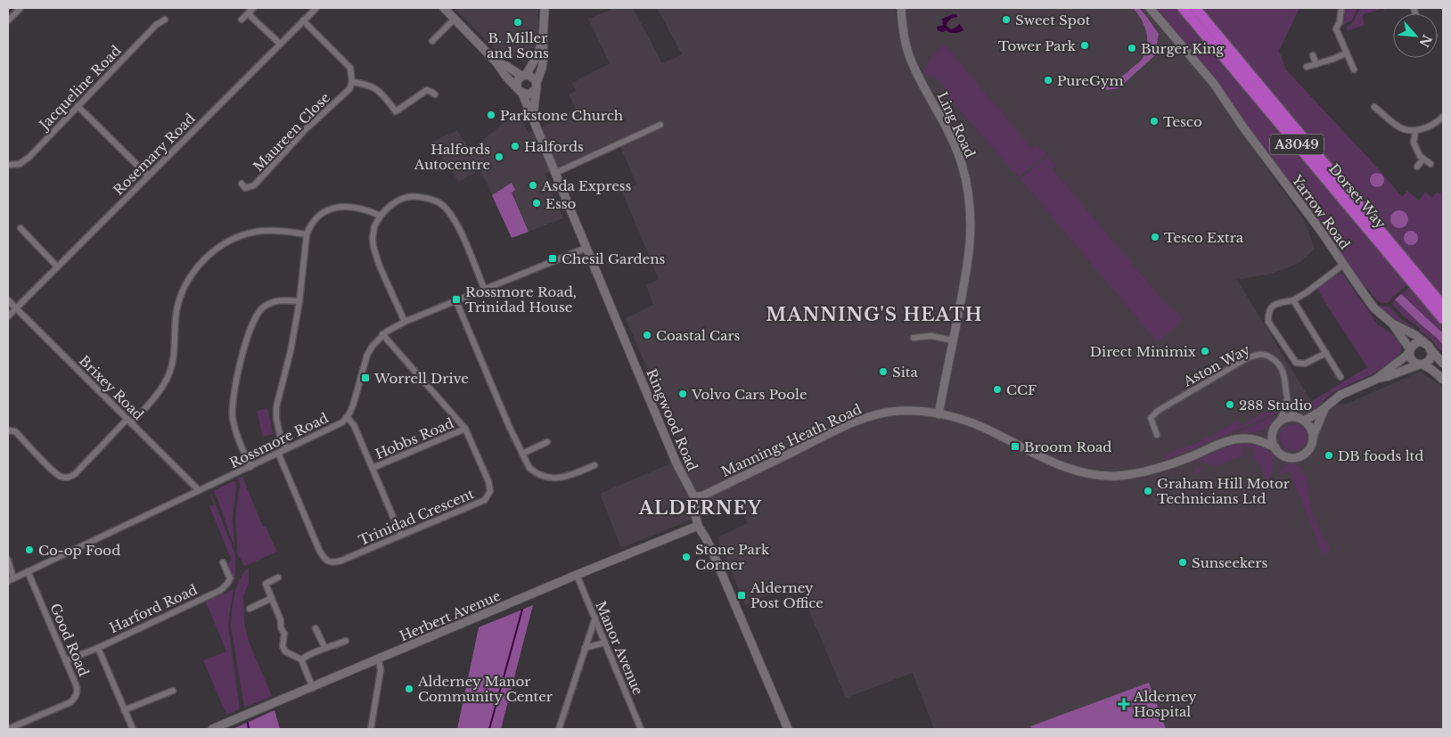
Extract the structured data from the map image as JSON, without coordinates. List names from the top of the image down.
{
  "streets": {
    "highway": ["A3049", "Dorset Way"],
    "street": [
      "Jacqueline Road",
      "Ling Road",
      "Maureen Close",
      "Rosemary Road",
      "Yarrow Road",
      "Aston Way",
      "Brixey Road",
      "Ringwood Road",
      "Hobbs Road",
      "Rossmore Road",
      "Mannings Heath Road",
      "Trinidad Crescent",
      "Harford Road",
      "Herbert Avenue",
      "Good Road",
      "Manor Avenue"
    ]
  },
  "crossings": [
    ["Ling Road", "Mannings Heath Road"],
    ["Rosemary Road", "Brixey Road"],
    ["Aston Way", "Mannings Heath Road"],
    ["Brixey Road", "Rossmore Road"],
    ["Ringwood Road", "Rossmore Road"],
    ["Ringwood Road", "Mannings Heath Road"],
    ["Ringwood Road", "Herbert Avenue"],
    ["Hobbs Road", "Trinidad Crescent"],
    ["Rossmore Road", "Trinidad Crescent"],
    ["Rossmore Road", "Good Road"],
    ["Harford Road", "Good Road"],
    ["Herbert Avenue", "Manor Avenue"]
  ],
  "districts": ["MANNING'S HEATH", "ALDERNEY"],
  "places": {
    "other": [
      "Sweet Spot",
      "B. Miller and Sons",
      "Tower Park",
      "Burger King",
      "PureGym",
      "Parkstone Church",
      "Tesco",
      "Halfords",
      "Halfords Autocentre",
      "Asda Express",
      "Esso",
      "Tesco Extra",
      "Coastal Cars",
      "Direct Minimix",
      "Sita",
      "CCF",
      "Volvo Cars Poole",
      "288 Studio",
      "DB foods ltd",
      "Graham Hill Motor Technicians Ltd",
      "Co-op Food",
      "Stone Park Corner",
      "Sunseekers",
      "Alderney Manor Community Center"
    ],
    "transit": [
      "Chesil Gardens",
      "Rossmore Road, Trinidad House",
      "Worrell Drive",
      "Broom Road",
      "Alderney Post Office"
    ],
    "health": ["Alderney Hospital"]
  },
  "north": "bottom right"
}
